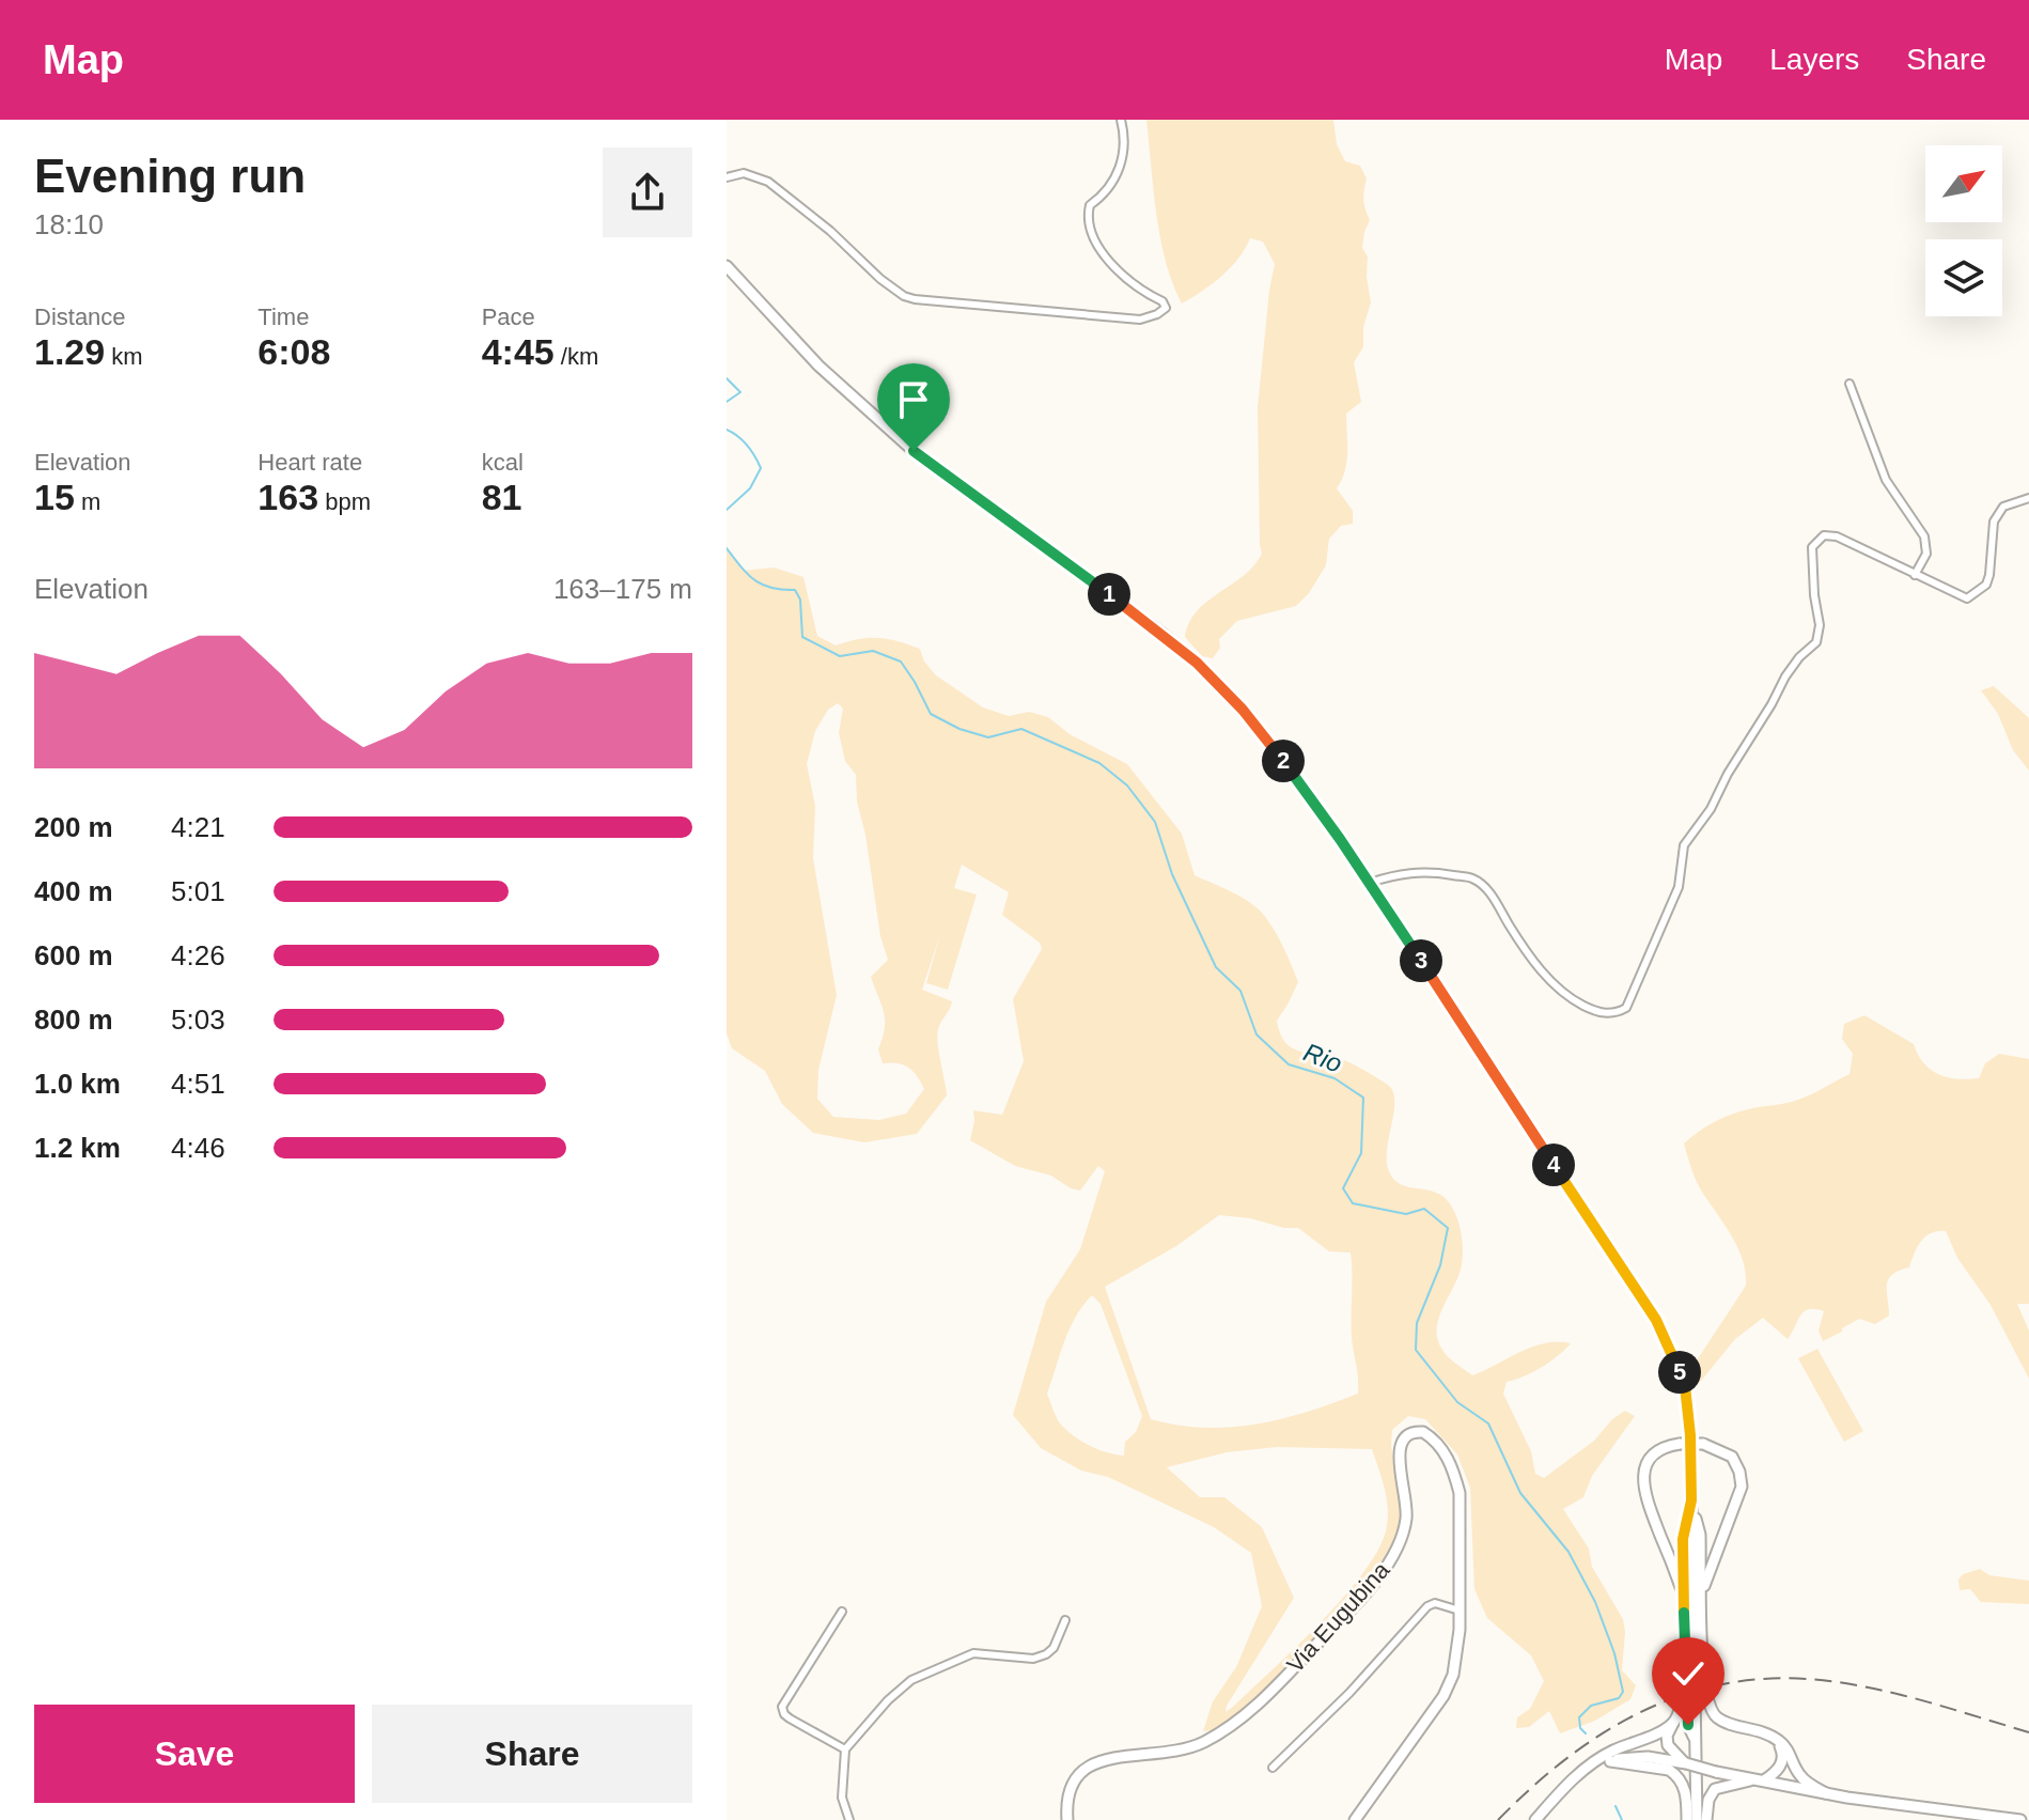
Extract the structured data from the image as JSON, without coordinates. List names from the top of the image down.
{
  "streets": {
    "street": ["Via Eugubina"]
  },
  "water": ["Rio"],
  "north": "top right",
  "page": {
    "header": "Map",
    "nav": ["Map", "Layers", "Share"],
    "heading": ["Evening run", "18:10"],
    "stats": [
      ["Distance", "1.29 km"],
      ["Time", "6:08"],
      ["Pace", "4:45 /km"],
      ["Elevation", "15 m"],
      ["Heart rate", "163 bpm"],
      ["kcal", "81"]
    ],
    "chart": ["Elevation", "163–175 m"],
    "pins": [
      "1",
      "2",
      "3",
      "4",
      "5"
    ],
    "list": [
      {
        "name": "200 m",
        "note": "4:21"
      },
      {
        "name": "400 m",
        "note": "5:01"
      },
      {
        "name": "600 m",
        "note": "4:26"
      },
      {
        "name": "800 m",
        "note": "5:03"
      },
      {
        "name": "1.0 km",
        "note": "4:51"
      },
      {
        "name": "1.2 km",
        "note": "4:46"
      }
    ],
    "buttons": ["Save", "Share"]
  }
}
